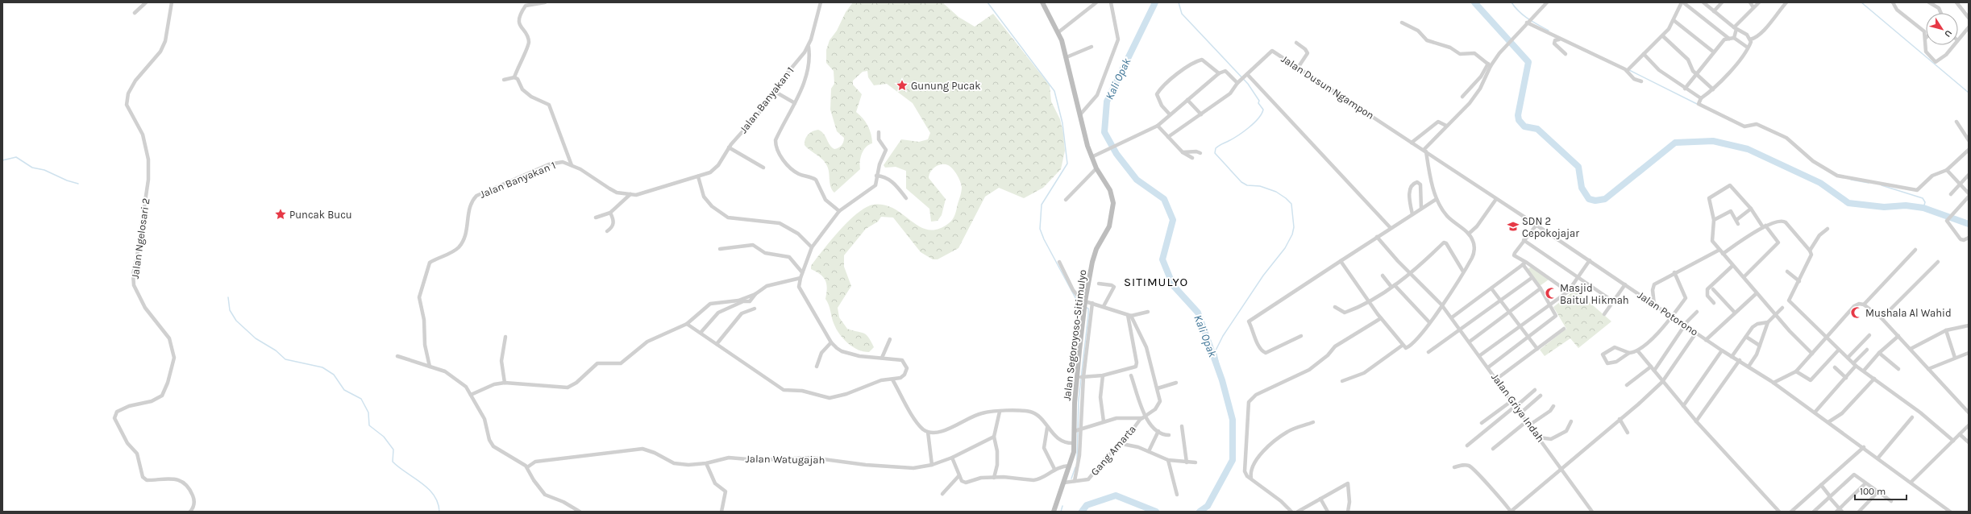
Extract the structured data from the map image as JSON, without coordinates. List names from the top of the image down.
{
  "streets": {
    "main road": ["Jalan Segoroyoso-Sitimulyo"],
    "street": [
      "Jalan Dusun Ngampon",
      "Jalan Banyakan 1",
      "Jalan Ngelosari 2",
      "Jalan Potorono",
      "Jalan Griya Indah",
      "Gang Amarta",
      "Jalan Watugajah"
    ]
  },
  "crossings": [
    ["Jalan Dusun Ngampon", "Jalan Potorono"],
    ["Jalan Segoroyoso-Sitimulyo", "Gang Amarta"]
  ],
  "districts": ["SITIMULYO"],
  "water": ["Kali Opak"],
  "places": {
    "place": ["Gunung Pucak", "Puncak Bucu"],
    "school or university": ["SDN 2 Cepokojajar"],
    "mosque": ["Masjid Baitul Hikmah", "Mushala Al Wahid"]
  },
  "scale_bar": "100 m",
  "north": "bottom right"
}
